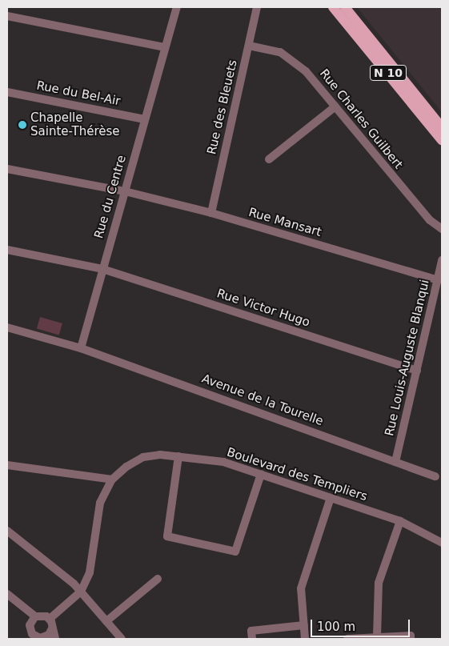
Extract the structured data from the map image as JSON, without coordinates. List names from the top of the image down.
{
  "streets": {
    "main road": ["N 10"],
    "street": [
      "Rue du Bel-Air",
      "Rue des Bleuets",
      "Rue Charles Guilbert",
      "Rue du Centre",
      "Rue Mansart",
      "Rue Victor Hugo",
      "Rue Louis-Auguste Blanqui",
      "Avenue de la Tourelle",
      "Boulevard des Templiers"
    ]
  },
  "crossings": [
    ["Rue du Bel-Air", "Rue du Centre"],
    ["Rue des Bleuets", "Rue Charles Guilbert"],
    ["Rue des Bleuets", "Rue Mansart"],
    ["Rue du Centre", "Rue Mansart"],
    ["Rue du Centre", "Rue Victor Hugo"],
    ["Rue du Centre", "Avenue de la Tourelle"],
    ["Rue Mansart", "Rue Louis-Auguste Blanqui"],
    ["Rue Victor Hugo", "Rue Louis-Auguste Blanqui"],
    ["Rue Louis-Auguste Blanqui", "Avenue de la Tourelle"]
  ],
  "places": ["Chapelle Sainte-Thérèse"],
  "scale_bar": "100 m"
}
